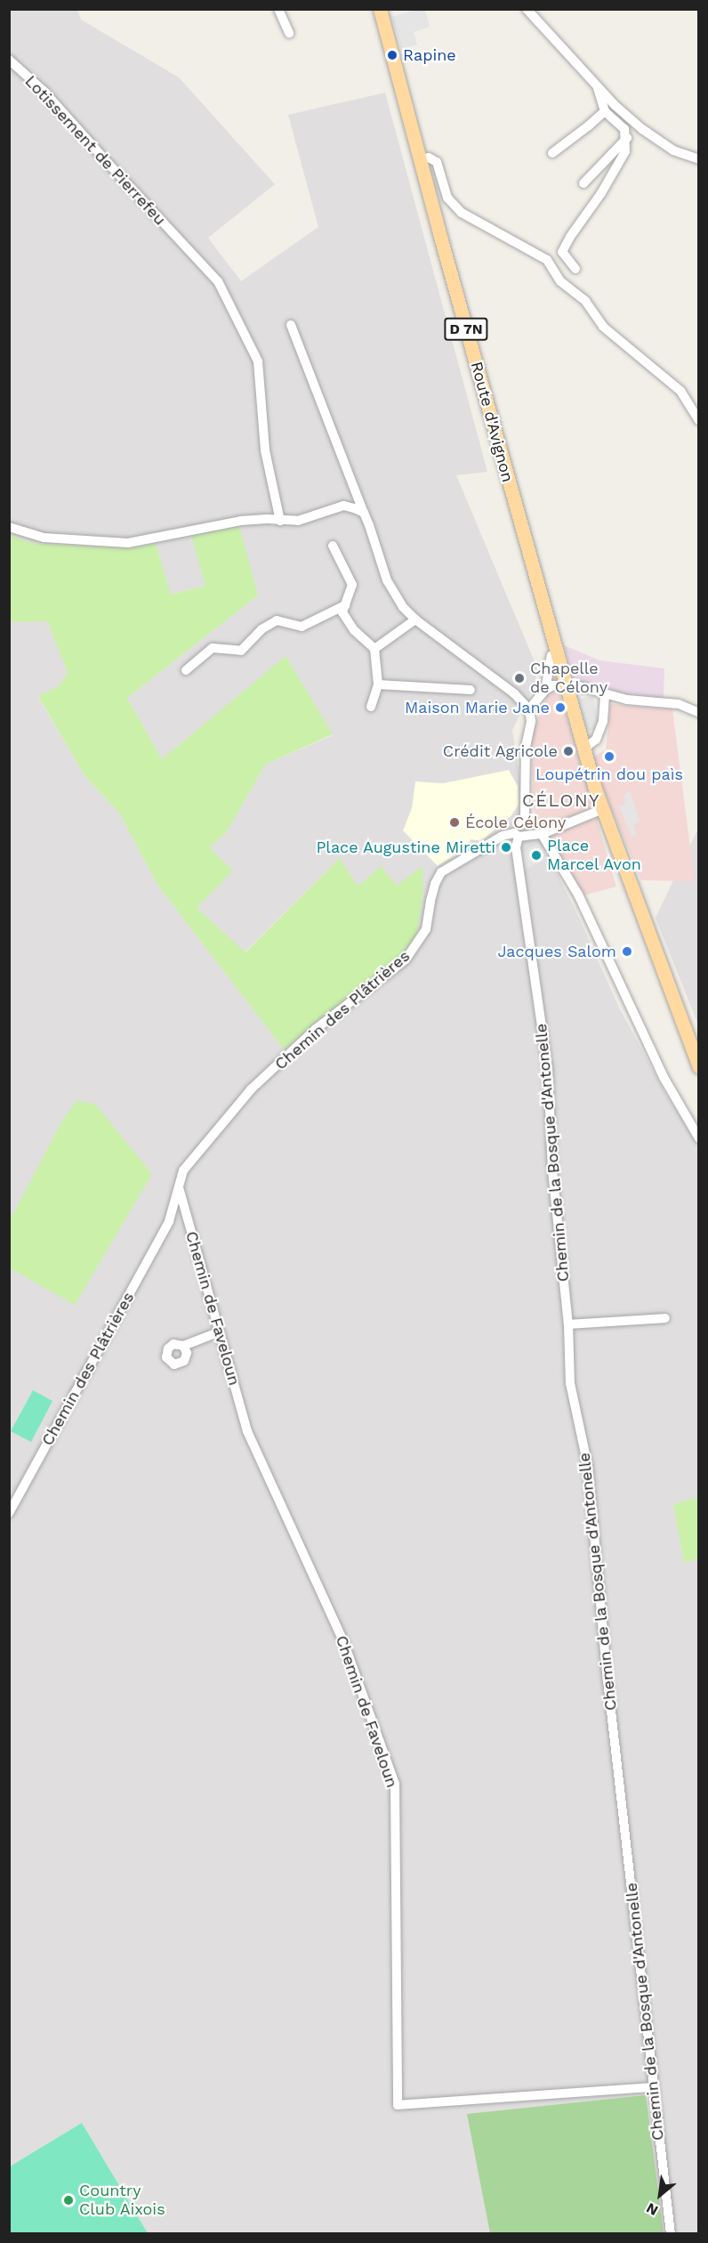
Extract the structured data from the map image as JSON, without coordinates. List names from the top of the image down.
{
  "streets": {
    "main road": ["D 7N", "Route d'Avignon"],
    "street": [
      "Lotissement de Pierrefeu",
      "Chemin des Plâtrières",
      "Chemin de la Bosque d'Antonelle",
      "Chemin de Faveloun"
    ]
  },
  "crossings": [
    ["Chemin des Plâtrières", "Chemin de la Bosque d'Antonelle"],
    ["Chemin des Plâtrières", "Chemin de Faveloun"],
    ["Chemin de la Bosque d'Antonelle", "Chemin de Faveloun"]
  ],
  "districts": ["CÉLONY"],
  "places": [
    "Rapine",
    "Chapelle de Célony",
    "Maison Marie Jane",
    "Crédit Agricole",
    "Loupétrin dou paìs",
    "École Célony",
    "Place Augustine Miretti",
    "Place Marcel Avon",
    "Jacques Salom",
    "Country Club Aixois"
  ],
  "north": "bottom left"
}
